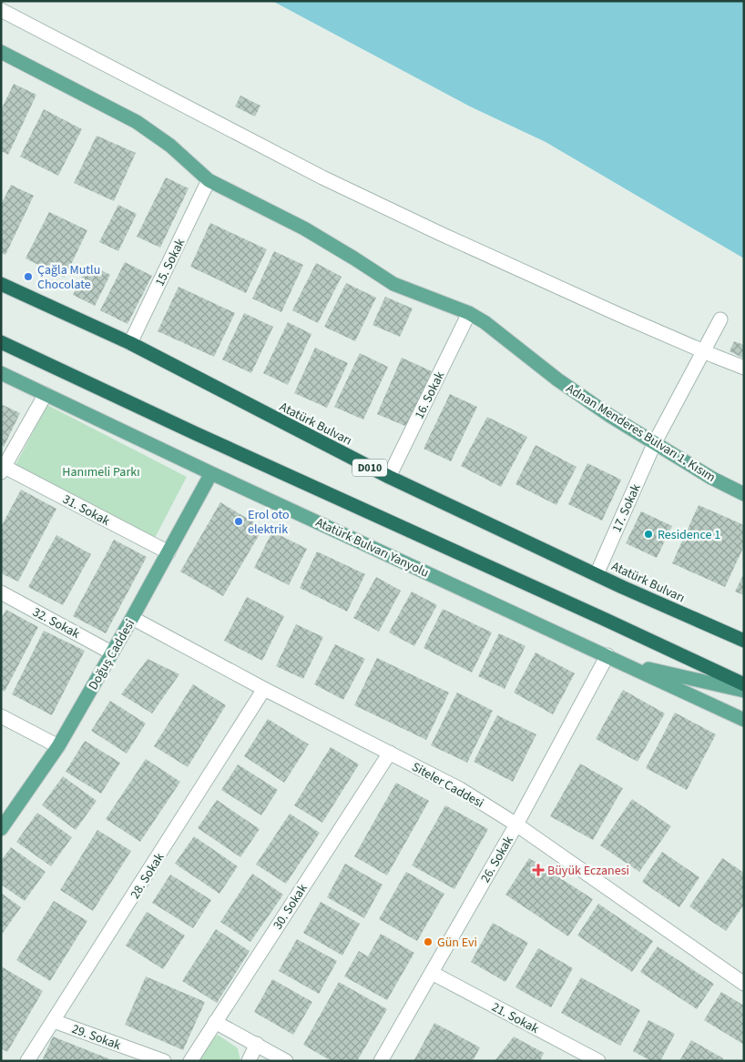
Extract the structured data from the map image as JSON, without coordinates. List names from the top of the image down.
{
  "streets": {
    "highway": ["Atatürk Bulvarı", "D010"],
    "main road": ["Adnan Menderes Bulvarı 1. Kısım", "Atatürk Bulvarı Yanyolu", "Doğuş Caddesi"],
    "street": [
      "15. Sokak",
      "16. Sokak",
      "17. Sokak",
      "31. Sokak",
      "32. Sokak",
      "Siteler Caddesi",
      "26. Sokak",
      "28. Sokak",
      "30. Sokak",
      "21. Sokak",
      "29. Sokak"
    ]
  },
  "crossings": [
    ["15. Sokak", "Atatürk Bulvarı"],
    ["15. Sokak", "Adnan Menderes Bulvarı 1. Kısım"],
    ["16. Sokak", "Atatürk Bulvarı"],
    ["16. Sokak", "Adnan Menderes Bulvarı 1. Kısım"],
    ["Atatürk Bulvarı", "17. Sokak"],
    ["Adnan Menderes Bulvarı 1. Kısım", "17. Sokak"],
    ["31. Sokak", "Doğuş Caddesi"],
    ["Atatürk Bulvarı Yanyolu", "Doğuş Caddesi"],
    ["Atatürk Bulvarı Yanyolu", "26. Sokak"],
    ["32. Sokak", "Doğuş Caddesi"],
    ["Doğuş Caddesi", "Siteler Caddesi"],
    ["Siteler Caddesi", "26. Sokak"],
    ["Siteler Caddesi", "28. Sokak"],
    ["Siteler Caddesi", "30. Sokak"],
    ["26. Sokak", "21. Sokak"],
    ["28. Sokak", "29. Sokak"]
  ],
  "parks": ["Hanımeli Parkı"],
  "places": {
    "other": [
      "Çağla Mutlu Chocolate",
      "Erol oto elektrik",
      "Residence 1",
      "Gün Evi"
    ],
    "health": ["Büyük Eczanesi"]
  }
}
